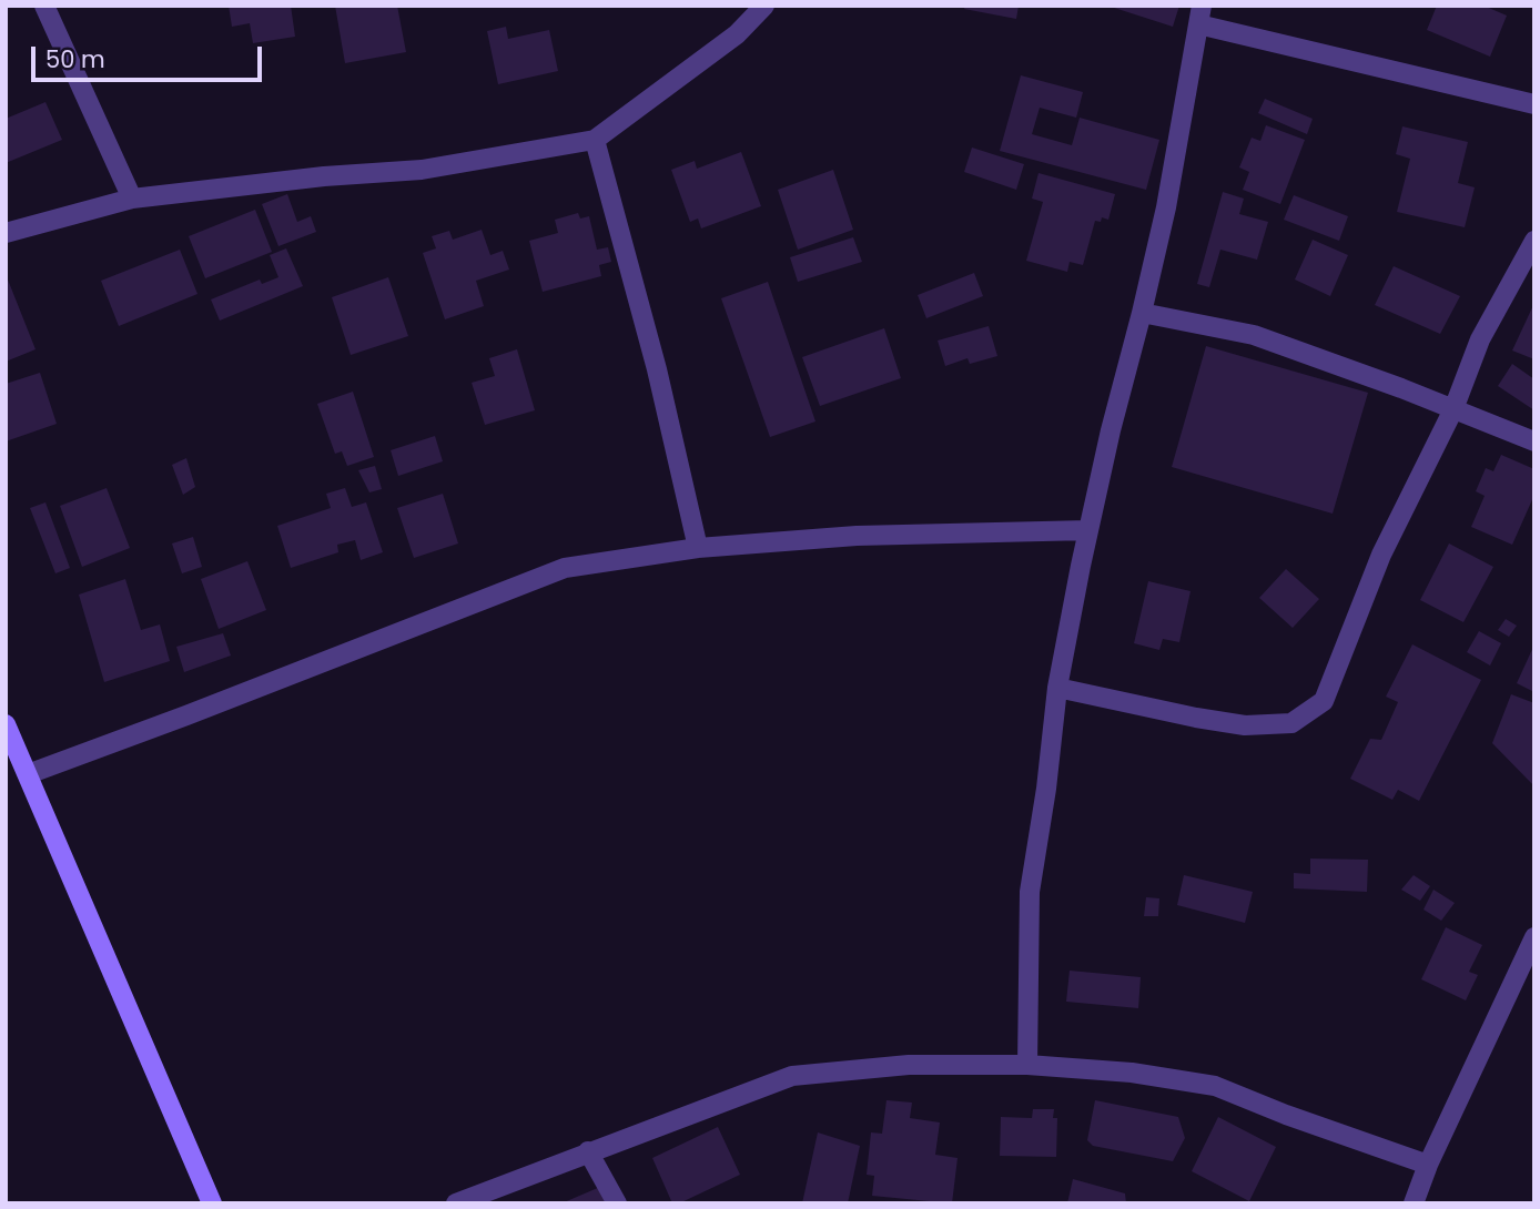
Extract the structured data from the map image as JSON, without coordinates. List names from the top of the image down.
{
  "scale_bar": "50 m"
}
